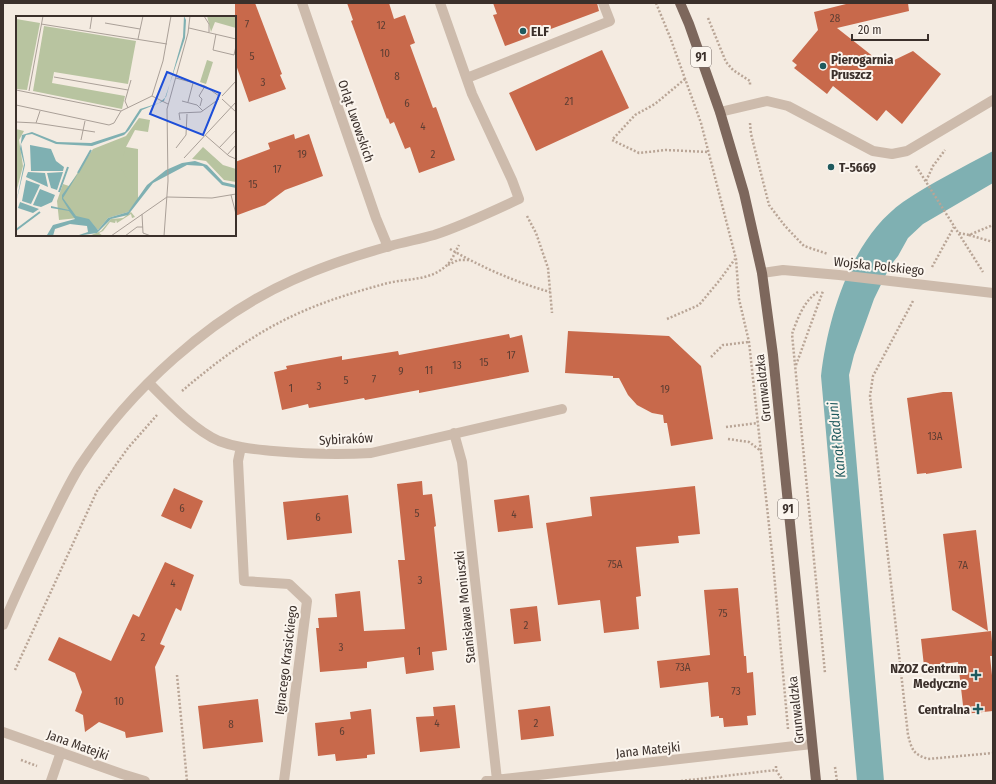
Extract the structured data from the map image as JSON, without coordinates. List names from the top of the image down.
{
  "streets": {
    "main road": ["91", "Grunwaldzka"],
    "street": [
      "Orląt Lwowskich",
      "Wojska Polskiego",
      "Sybiraków",
      "Stanisława Moniuszki",
      "Ignacego Krasickiego",
      "Jana Matejki"
    ]
  },
  "crossings": [
    ["Wojska Polskiego", "Grunwaldzka"],
    ["Grunwaldzka", "Jana Matejki"],
    ["Sybiraków", "Stanisława Moniuszki"],
    ["Sybiraków", "Ignacego Krasickiego"],
    ["Stanisława Moniuszki", "Jana Matejki"]
  ],
  "water": ["Kanał Raduni"],
  "places": {
    "other": ["ELF", "Pierogarnia Pruszcz", "T-5669"],
    "health": ["NZOZ Centrum Medyczne", "Centralna"]
  },
  "house_numbers": [
    "28",
    "7",
    "12",
    "10",
    "5",
    "8",
    "3",
    "21",
    "6",
    "4",
    "19",
    "2",
    "17",
    "15",
    "17",
    "15",
    "13",
    "11",
    "9",
    "7",
    "5",
    "3",
    "1",
    "19",
    "13A",
    "6",
    "5",
    "4",
    "6",
    "75A",
    "7A",
    "3",
    "4",
    "75",
    "2",
    "2",
    "3",
    "1",
    "73A",
    "73",
    "10",
    "4",
    "2",
    "8",
    "6"
  ],
  "scale_bar": "20 m"
}
